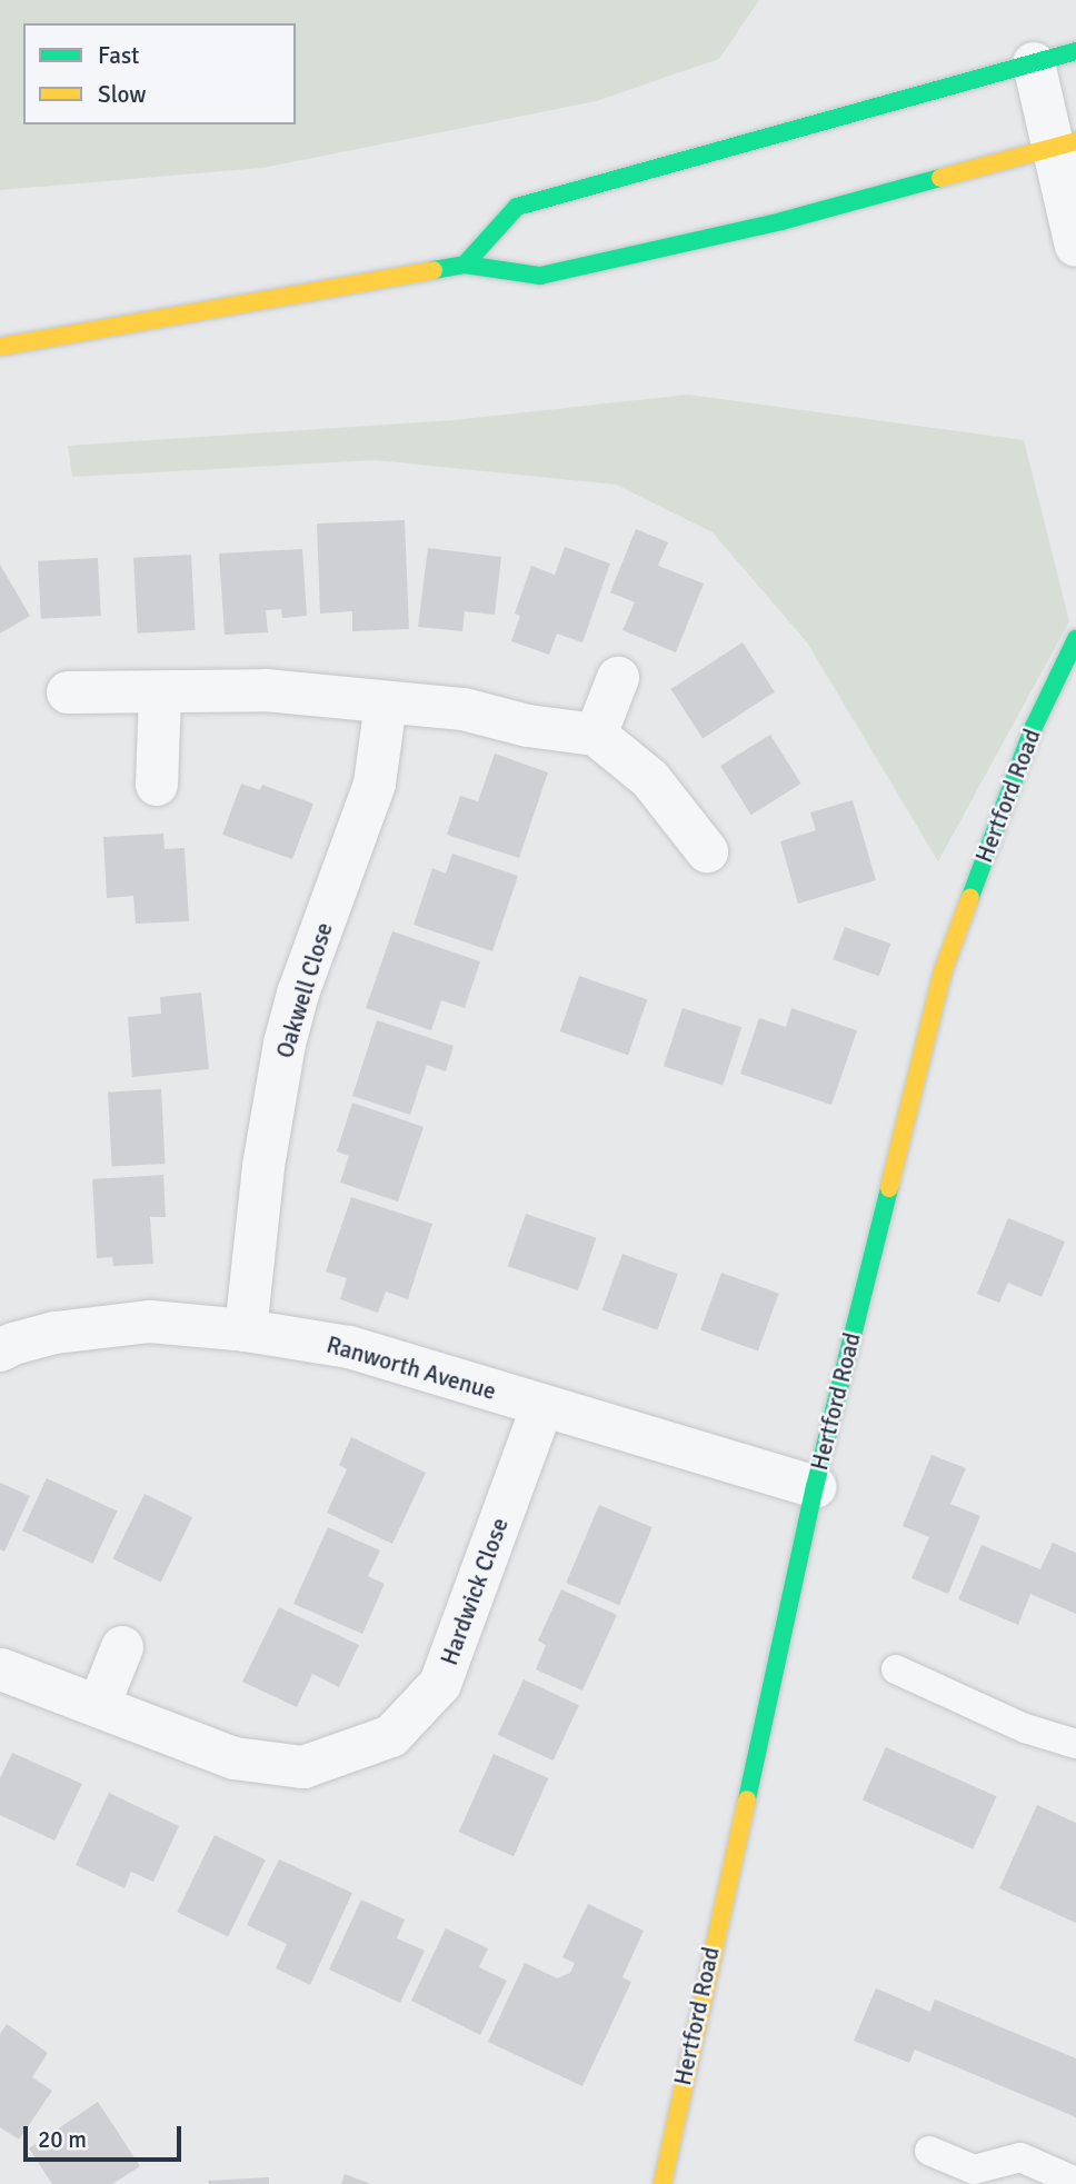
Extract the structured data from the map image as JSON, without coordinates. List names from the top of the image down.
{
  "streets": {
    "main road": ["Hertford Road"],
    "street": ["Oakwell Close", "Ranworth Avenue", "Hardwick Close"]
  },
  "crossings": [
    ["Hertford Road", "Ranworth Avenue"],
    ["Oakwell Close", "Ranworth Avenue"],
    ["Ranworth Avenue", "Hardwick Close"]
  ],
  "legend": ["Fast", "Slow"],
  "scale_bar": "20 m"
}
